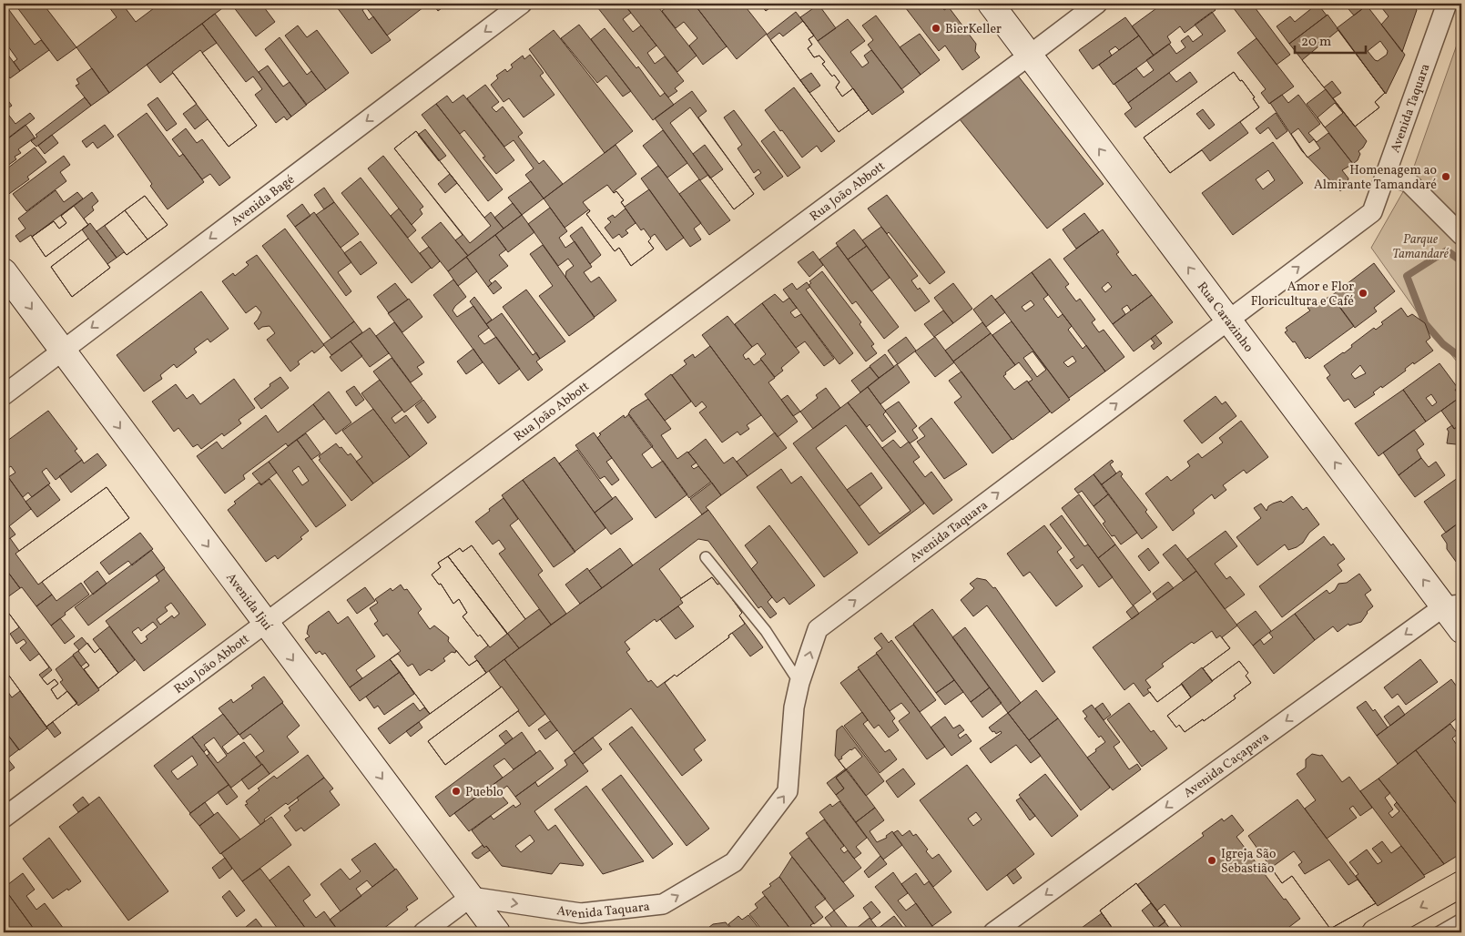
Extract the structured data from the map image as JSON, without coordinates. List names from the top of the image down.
{
  "streets": {
    "street": [
      "Avenida Taquara",
      "Rua João Abbott",
      "Avenida Bagé",
      "Rua Carazinho",
      "Avenida Ijuí",
      "Avenida Caçapava"
    ]
  },
  "crossings": [
    ["Avenida Taquara", "Rua Carazinho"],
    ["Avenida Taquara", "Avenida Ijuí"],
    ["Rua João Abbott", "Rua Carazinho"],
    ["Rua João Abbott", "Avenida Ijuí"],
    ["Avenida Bagé", "Avenida Ijuí"],
    ["Rua Carazinho", "Avenida Caçapava"]
  ],
  "one_way": [
    "Avenida Taquara",
    "Avenida Bagé",
    "Rua Carazinho",
    "Avenida Ijuí",
    "Avenida Caçapava"
  ],
  "parks": ["Parque Tamandaré"],
  "places": [
    "BierKeller",
    "Homenagem ao Almirante Tamandaré",
    "Amor e Flor Floricultura e Café",
    "Pueblo",
    "Igreja São Sebastião"
  ],
  "scale_bar": "20 m"
}
